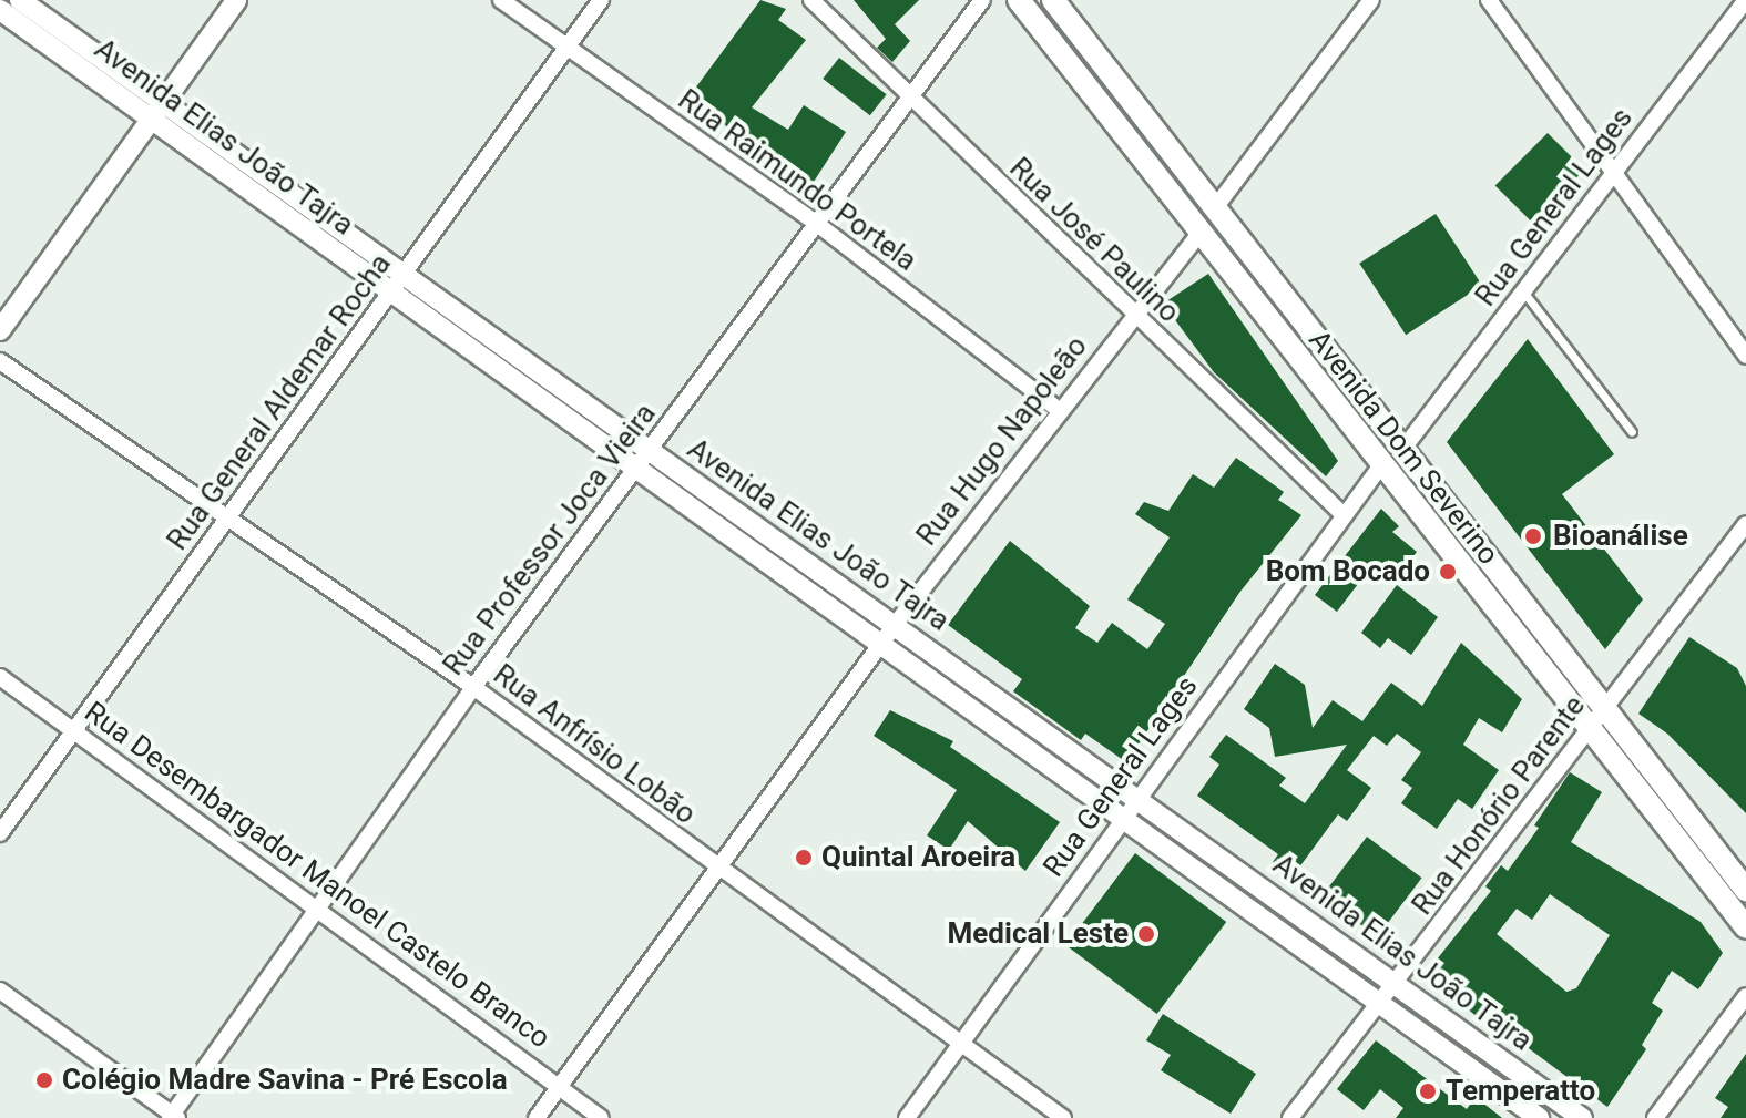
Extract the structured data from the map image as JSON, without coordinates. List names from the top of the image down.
{
  "streets": {
    "main road": ["Avenida Dom Severino"],
    "street": [
      "Avenida Elias João Tajra",
      "Rua Raimundo Portela",
      "Rua General Lages",
      "Rua José Paulino",
      "Rua General Aldemar Rocha",
      "Rua Hugo Napoleão",
      "Rua Professor Joca Vieira",
      "Rua Anfrísio Lobão",
      "Rua Honório Parente",
      "Rua Desembargador Manoel Castelo Branco"
    ]
  },
  "crossings": [
    ["Avenida Elias João Tajra", "Rua General Lages"],
    ["Avenida Elias João Tajra", "Rua General Aldemar Rocha"],
    ["Avenida Elias João Tajra", "Rua Hugo Napoleão"],
    ["Avenida Elias João Tajra", "Rua Professor Joca Vieira"],
    ["Avenida Elias João Tajra", "Rua Honório Parente"],
    ["Rua Raimundo Portela", "Rua General Aldemar Rocha"],
    ["Rua Raimundo Portela", "Rua Hugo Napoleão"],
    ["Rua Raimundo Portela", "Rua Professor Joca Vieira"],
    ["Rua General Lages", "Rua José Paulino"],
    ["Rua General Lages", "Avenida Dom Severino"],
    ["Rua General Lages", "Rua Anfrísio Lobão"],
    ["Rua José Paulino", "Rua Hugo Napoleão"],
    ["Rua José Paulino", "Rua Professor Joca Vieira"],
    ["Rua General Aldemar Rocha", "Rua Anfrísio Lobão"],
    ["Rua General Aldemar Rocha", "Rua Desembargador Manoel Castelo Branco"],
    ["Rua Hugo Napoleão", "Avenida Dom Severino"],
    ["Rua Hugo Napoleão", "Rua Anfrísio Lobão"],
    ["Rua Hugo Napoleão", "Rua Desembargador Manoel Castelo Branco"],
    ["Avenida Dom Severino", "Rua Honório Parente"],
    ["Rua Professor Joca Vieira", "Rua Anfrísio Lobão"],
    ["Rua Professor Joca Vieira", "Rua Desembargador Manoel Castelo Branco"]
  ],
  "places": [
    "Bioanálise",
    "Bom Bocado",
    "Quintal Aroeira",
    "Medical Leste",
    "Colégio Madre Savina - Pré Escola",
    "Temperatto"
  ]
}
